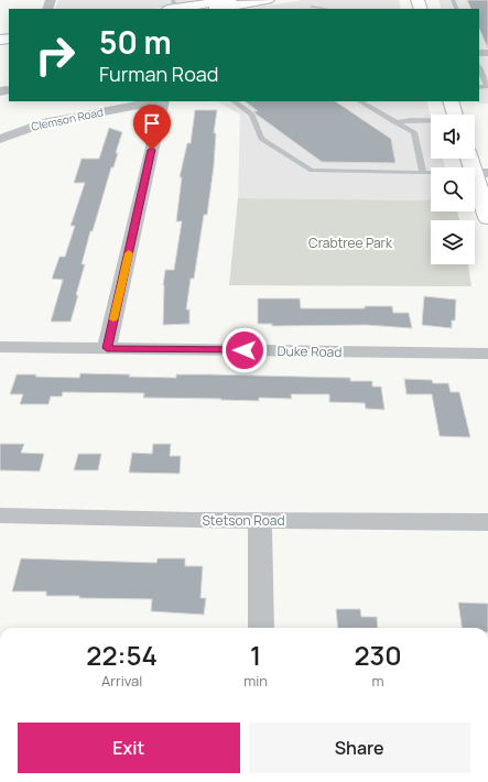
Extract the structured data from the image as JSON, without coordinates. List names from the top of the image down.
{
  "streets": {
    "street": ["Clemson Road", "Duke Road", "Stetson Road"]
  },
  "parks": ["Crabtree Park"],
  "page": {
    "turn": ["50 m", "Furman Road"],
    "eta": [
      "22:54",
      "Arrival",
      "1",
      "min",
      "230",
      "m"
    ],
    "buttons": ["Exit", "Share"]
  }
}
